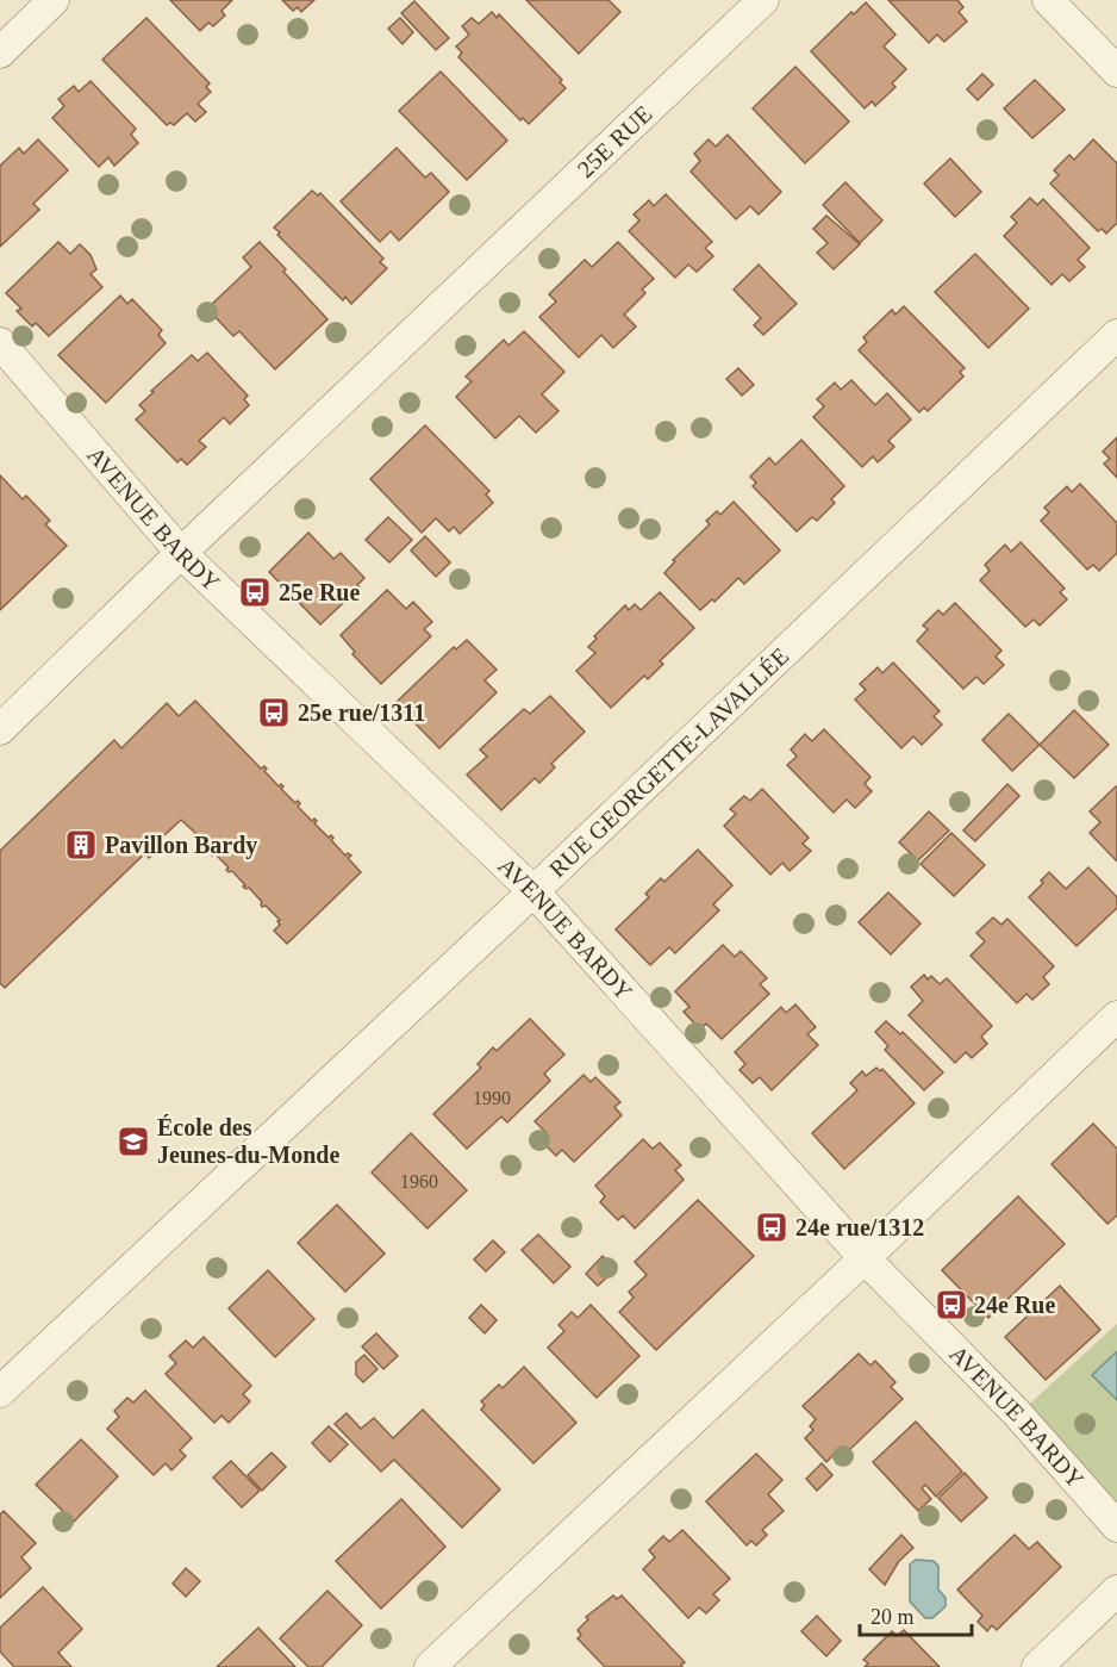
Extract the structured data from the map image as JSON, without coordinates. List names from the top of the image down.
{
  "streets": {
    "street": ["25E RUE", "AVENUE BARDY", "RUE GEORGETTE-LAVALLÉE"]
  },
  "crossings": [
    ["25E RUE", "AVENUE BARDY"],
    ["AVENUE BARDY", "RUE GEORGETTE-LAVALLÉE"]
  ],
  "places": {
    "bus stop": [
      "25e Rue",
      "25e rue/1311",
      "24e rue/1312",
      "24e Rue"
    ],
    "building": ["Pavillon Bardy"],
    "school or university": ["École des Jeunes-du-Monde"]
  },
  "house_numbers": ["1990", "1960"],
  "scale_bar": "20 m"
}
